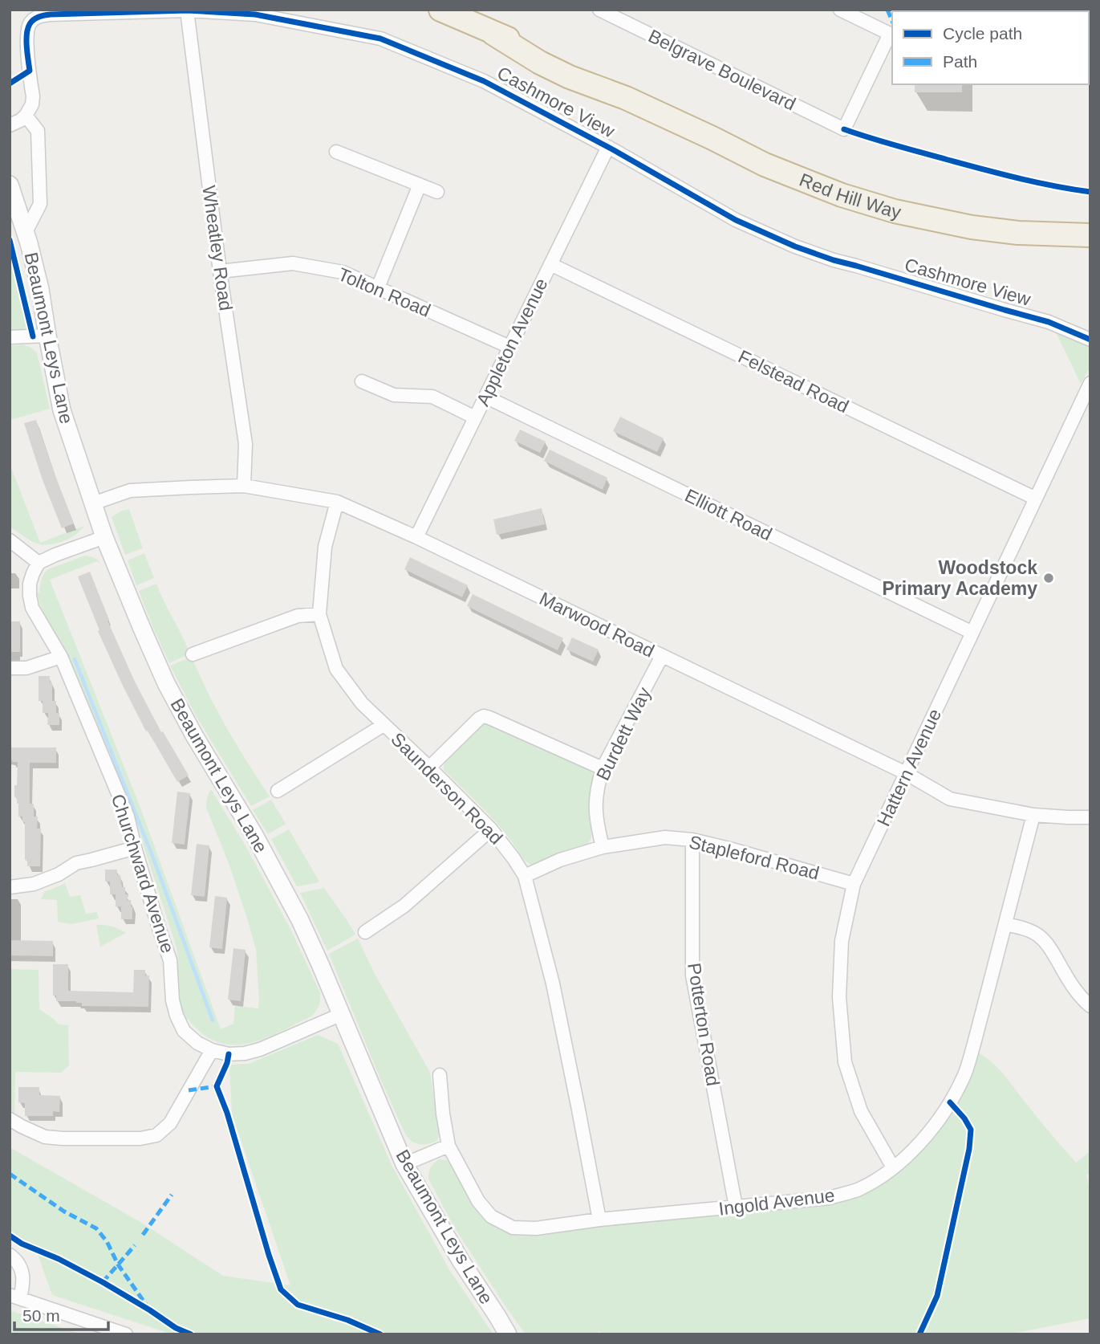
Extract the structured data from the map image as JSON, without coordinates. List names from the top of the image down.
{
  "streets": {
    "highway": ["Red Hill Way"],
    "street": [
      "Belgrave Boulevard",
      "Cashmore View",
      "Wheatley Road",
      "Tolton Road",
      "Beaumont Leys Lane",
      "Appleton Avenue",
      "Felstead Road",
      "Elliott Road",
      "Marwood Road",
      "Burdett Way",
      "Hattern Avenue",
      "Saunderson Road",
      "Stapleford Road",
      "Churchward Avenue",
      "Potterton Road",
      "Ingold Avenue"
    ]
  },
  "crossings": [
    ["Cashmore View", "Wheatley Road"],
    ["Cashmore View", "Appleton Avenue"],
    ["Wheatley Road", "Tolton Road"],
    ["Wheatley Road", "Marwood Road"],
    ["Tolton Road", "Appleton Avenue"],
    ["Beaumont Leys Lane", "Marwood Road"],
    ["Beaumont Leys Lane", "Churchward Avenue"],
    ["Appleton Avenue", "Felstead Road"],
    ["Appleton Avenue", "Elliott Road"],
    ["Appleton Avenue", "Marwood Road"],
    ["Felstead Road", "Hattern Avenue"],
    ["Elliott Road", "Hattern Avenue"],
    ["Marwood Road", "Burdett Way"],
    ["Marwood Road", "Hattern Avenue"],
    ["Marwood Road", "Saunderson Road"],
    ["Marwood Road", "Ingold Avenue"],
    ["Burdett Way", "Stapleford Road"],
    ["Hattern Avenue", "Stapleford Road"],
    ["Hattern Avenue", "Ingold Avenue"],
    ["Saunderson Road", "Stapleford Road"],
    ["Saunderson Road", "Ingold Avenue"],
    ["Stapleford Road", "Potterton Road"],
    ["Potterton Road", "Ingold Avenue"]
  ],
  "places": ["Woodstock Primary Academy"],
  "legend": ["Cycle path", "Path"],
  "scale_bar": "50 m"
}
